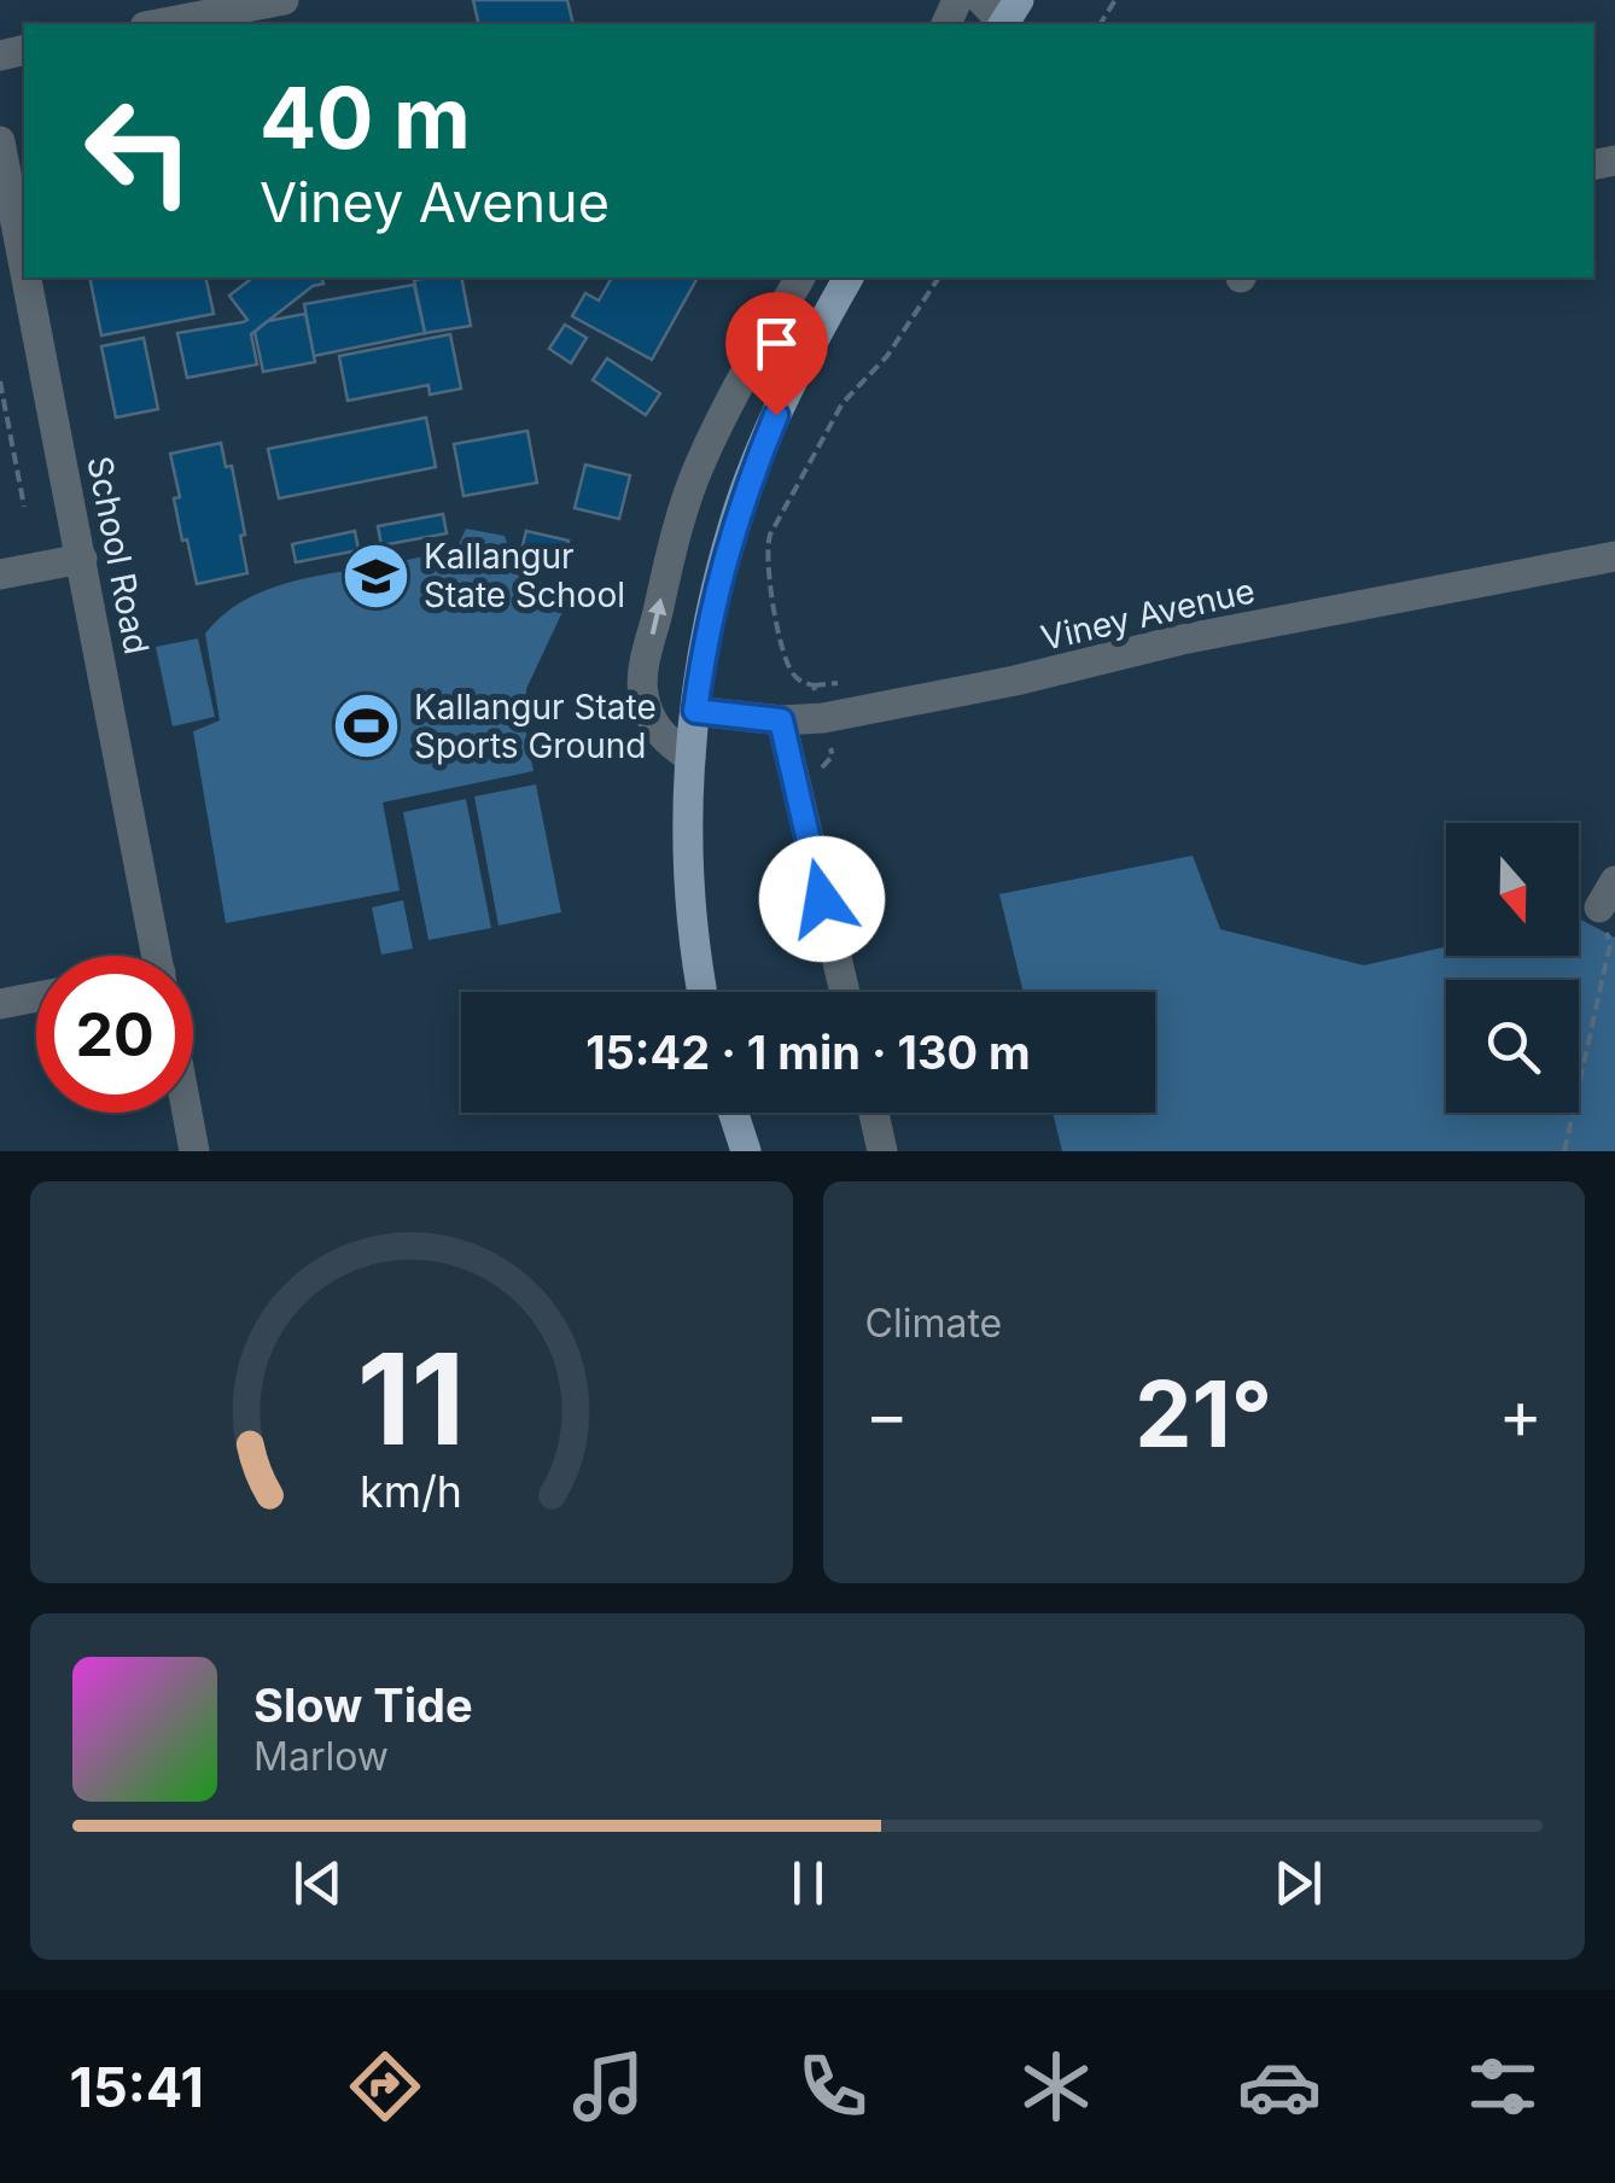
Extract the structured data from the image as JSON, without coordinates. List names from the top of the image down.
{
  "streets": {
    "street": ["School Road", "Viney Avenue"]
  },
  "places": {
    "school or university": ["Kallangur State School"],
    "sports": ["Kallangur State Sports Ground"]
  },
  "north": "bottom",
  "page": {
    "turn": ["40 m", "Viney Avenue"],
    "limit": "20",
    "trip": "15:42 · 1 min · 130 m",
    "tile": "Climate",
    "heat": ["−", "21°", "+"],
    "song": ["Slow Tide", "Marlow"],
    "tabs": "15:41",
    "gauge": ["11", "km/h"]
  }
}
